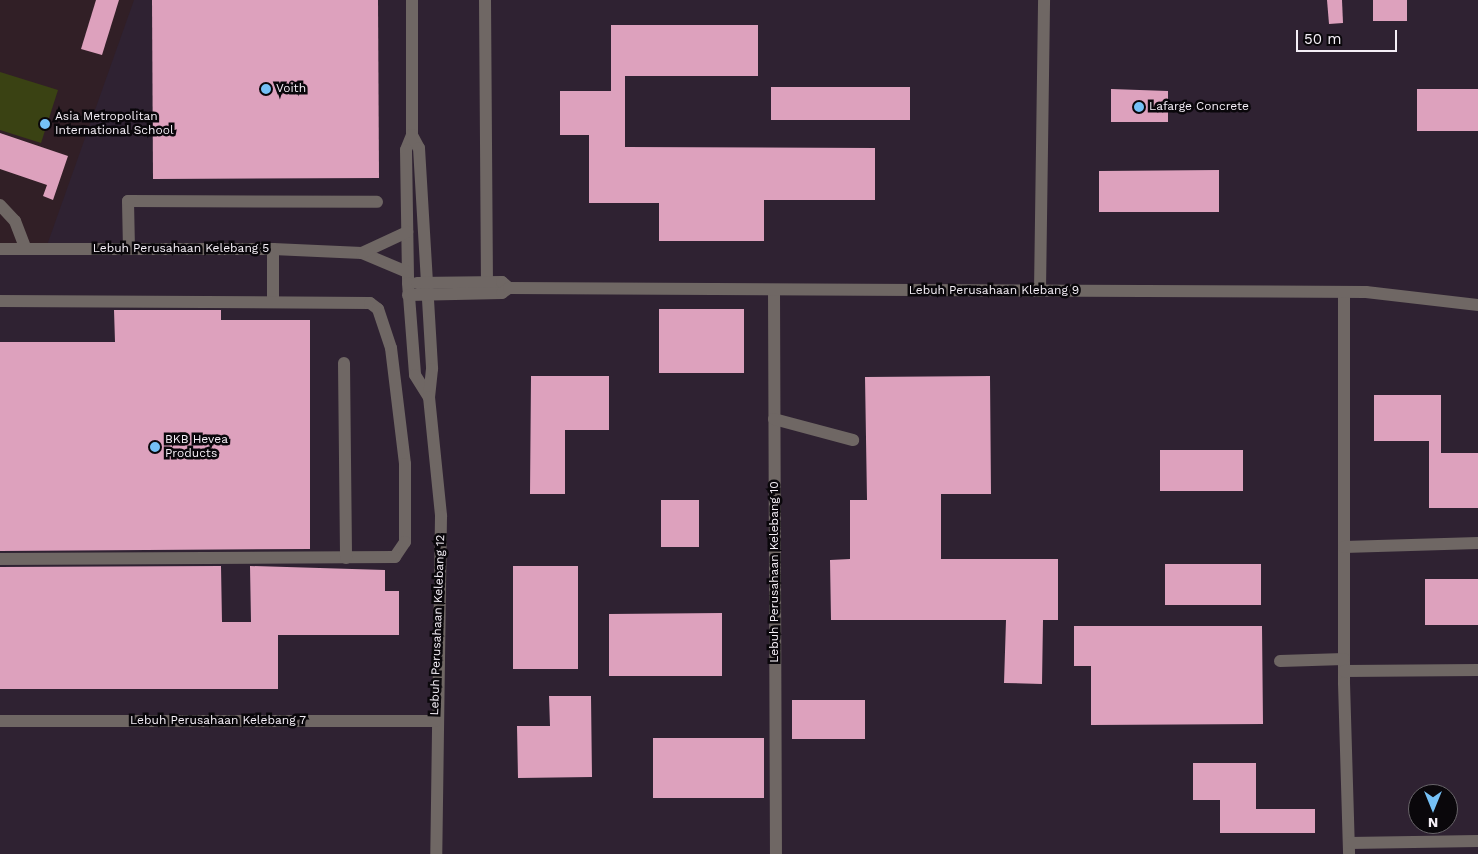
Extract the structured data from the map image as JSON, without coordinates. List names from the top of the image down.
{
  "streets": {
    "street": [
      "Lebuh Perusahaan Kelebang 5",
      "Lebuh Perusahaan Klebang 9",
      "Lebuh Perusahaan Kelebang 10",
      "Lebuh Perusahaan Kelebang 12",
      "Lebuh Perusahaan Kelebang 7"
    ]
  },
  "crossings": [
    ["Lebuh Perusahaan Kelebang 5", "Lebuh Perusahaan Klebang 9"],
    ["Lebuh Perusahaan Kelebang 5", "Lebuh Perusahaan Kelebang 12"],
    ["Lebuh Perusahaan Klebang 9", "Lebuh Perusahaan Kelebang 10"],
    ["Lebuh Perusahaan Klebang 9", "Lebuh Perusahaan Kelebang 12"],
    ["Lebuh Perusahaan Kelebang 12", "Lebuh Perusahaan Kelebang 7"]
  ],
  "places": [
    "Voith",
    "Lafarge Concrete",
    "Asia Metropolitan International School",
    "BKB Hevea Products"
  ],
  "scale_bar": "50 m",
  "north": "bottom"
}
